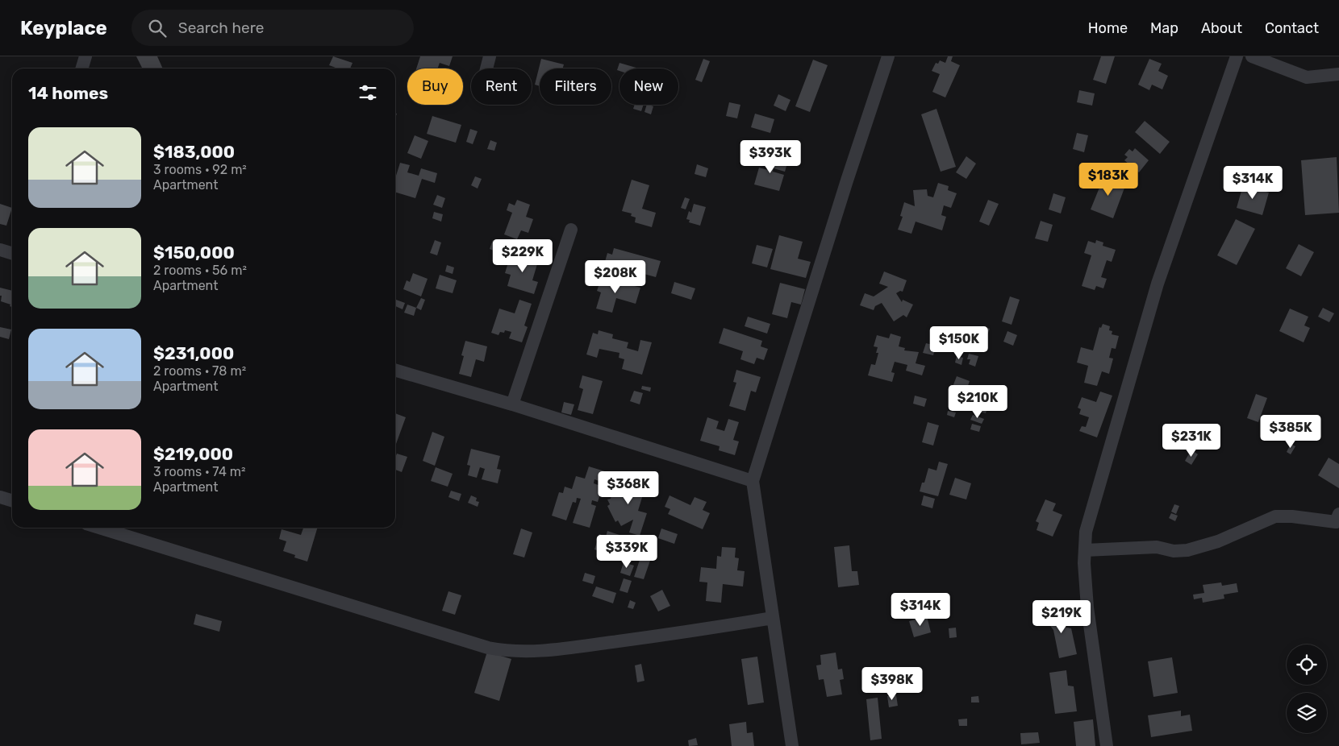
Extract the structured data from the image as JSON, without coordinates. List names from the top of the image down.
{
  "page": {
    "header": "Keyplace",
    "search": "Search here",
    "nav": [
      "Home",
      "Map",
      "About",
      "Contact"
    ],
    "chip": [
      "Buy",
      "Rent",
      "Filters",
      "New"
    ],
    "heading": "14 homes",
    "list": [
      {
        "name": "$183,000",
        "note": "3 rooms · 92 m² · Apartment"
      },
      {
        "name": "$150,000",
        "note": "2 rooms · 56 m² · Apartment"
      },
      {
        "name": "$231,000",
        "note": "2 rooms · 78 m² · Apartment"
      },
      {
        "name": "$219,000",
        "note": "3 rooms · 74 m² · Apartment"
      }
    ],
    "price": [
      "$393K",
      "$183K",
      "$314K",
      "$229K",
      "$208K",
      "$150K",
      "$210K",
      "$385K",
      "$231K",
      "$368K",
      "$339K",
      "$314K",
      "$219K",
      "$398K"
    ]
  }
}
